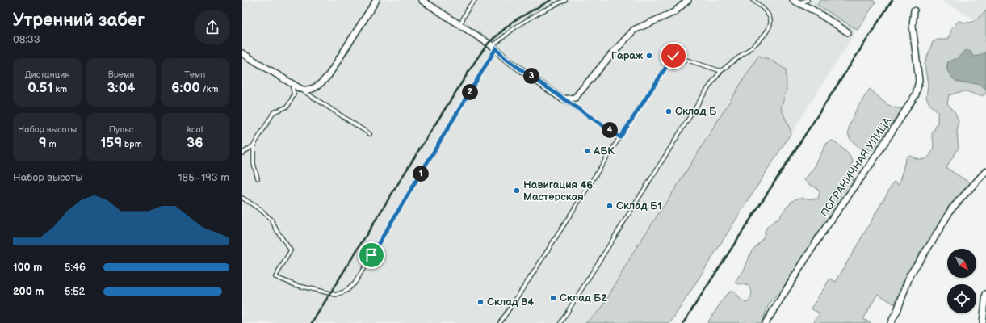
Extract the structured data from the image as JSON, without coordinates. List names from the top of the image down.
{
  "streets": {
    "street": ["ПОГРАНИЧНАЯ УЛИЦА"]
  },
  "places": [
    "Гараж",
    "Склад Б",
    "АБК",
    "Навигация 46. Мастерская",
    "Склад Б1",
    "Склад Б2",
    "Склад В4"
  ],
  "north": "bottom right",
  "page": {
    "heading": ["Утренний забег", "08:33"],
    "stats": [
      ["Дистанция", "0.51 km"],
      ["Время", "3:04"],
      ["Темп", "6:00 /km"],
      ["Набор высоты", "9 m"],
      ["Пульс", "159 bpm"],
      ["kcal", "36"]
    ],
    "pins": [
      "3",
      "2",
      "4",
      "1"
    ],
    "chart": ["Набор высоты", "185–193 m"],
    "list": [
      {
        "name": "100 m",
        "note": "5:46"
      },
      {
        "name": "200 m",
        "note": "5:52"
      }
    ]
  }
}
